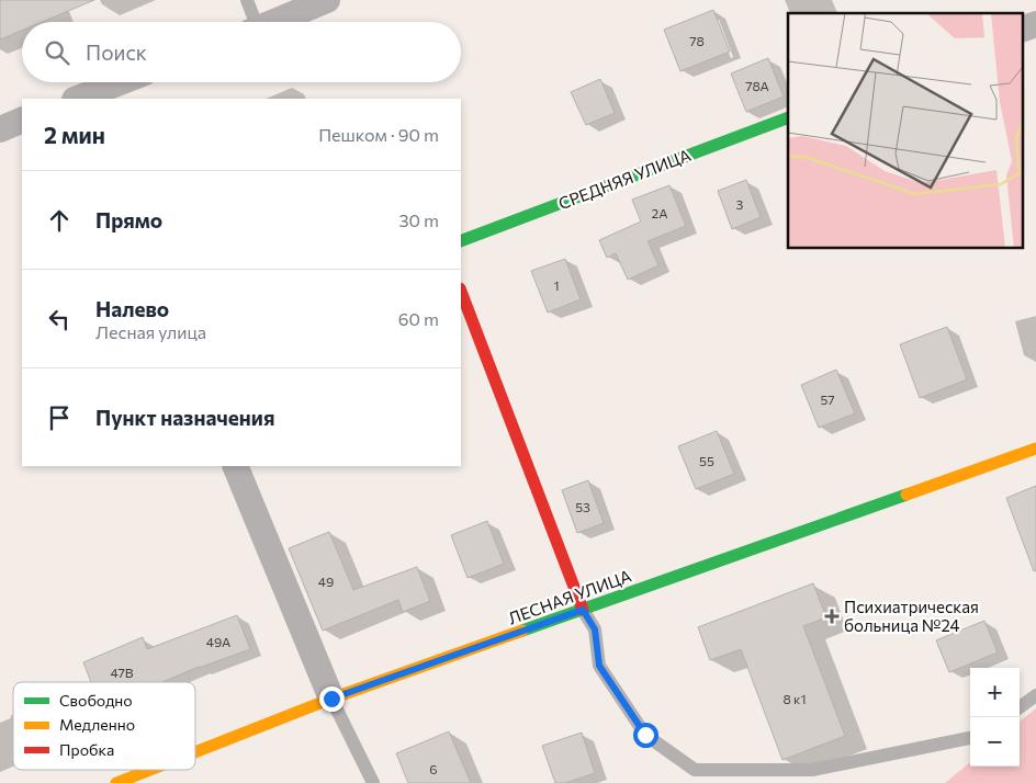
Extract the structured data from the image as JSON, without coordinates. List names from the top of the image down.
{
  "streets": {
    "street": ["СРЕДНЯЯ УЛИЦА", "ЛЕСНАЯ УЛИЦА"]
  },
  "places": {
    "health": ["Психиатрическая больница №24"]
  },
  "house_numbers": [
    "78",
    "78А",
    "3",
    "2А",
    "1",
    "57",
    "55",
    "53",
    "49",
    "49А",
    "47В",
    "8 к1",
    "6"
  ],
  "legend": ["Свободно", "Медленно", "Пробка"],
  "page": {
    "search": "Поиск",
    "heading": ["2 мин", "Пешком · 90 m"],
    "list": [
      ["Прямо", "30 m"],
      ["Налево", "Лесная улица", "60 m"],
      "Пункт назначения"
    ],
    "map_buttons": ["+", "−"]
  }
}
